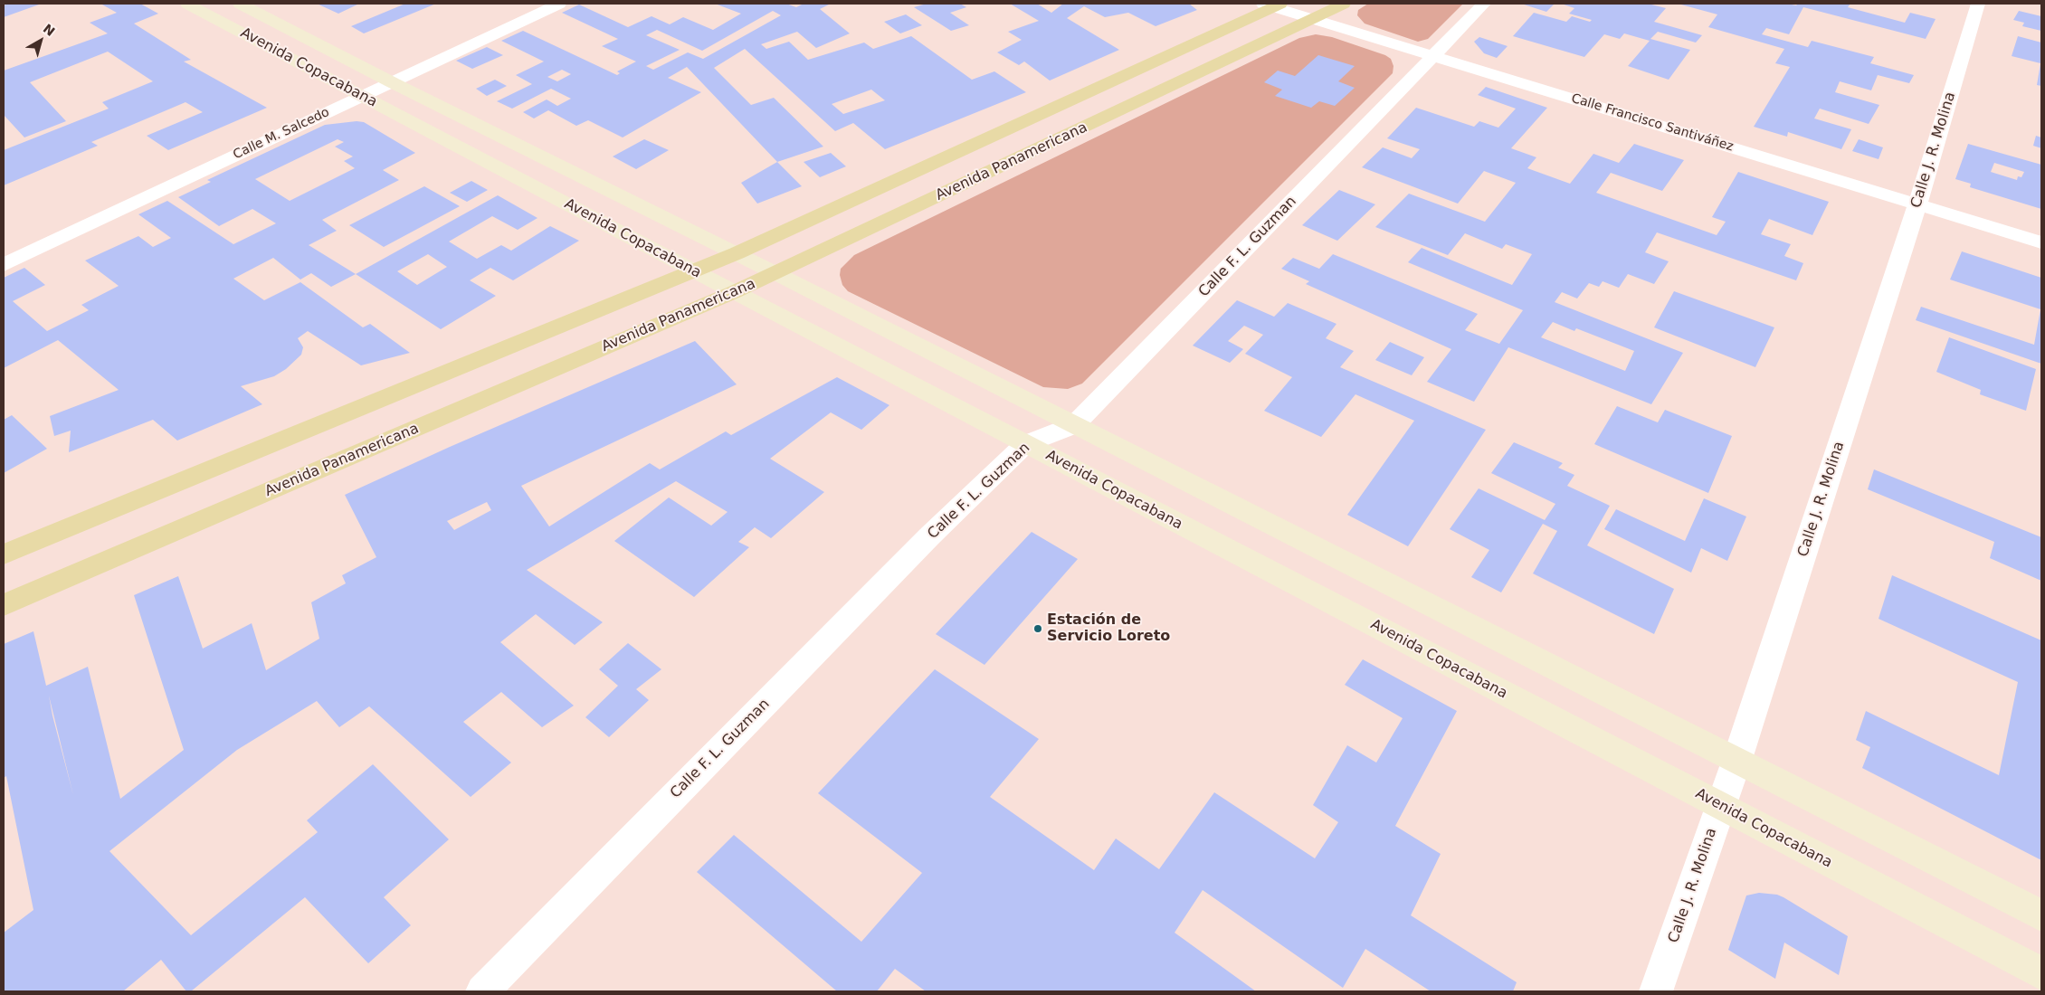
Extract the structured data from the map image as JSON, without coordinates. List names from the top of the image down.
{
  "streets": {
    "main road": ["Avenida Copacabana", "Avenida Panamericana"],
    "street": [
      "Calle Francisco Santiváñez",
      "Calle M. Salcedo",
      "Calle J. R. Molina",
      "Calle F. L. Guzman"
    ]
  },
  "crossings": [
    ["Avenida Copacabana", "Calle M. Salcedo"],
    ["Avenida Copacabana", "Calle J. R. Molina"],
    ["Avenida Copacabana", "Avenida Panamericana"],
    ["Avenida Copacabana", "Calle F. L. Guzman"],
    ["Calle Francisco Santiváñez", "Calle J. R. Molina"],
    ["Calle Francisco Santiváñez", "Avenida Panamericana"],
    ["Calle Francisco Santiváñez", "Calle F. L. Guzman"]
  ],
  "places": ["Estación de Servicio Loreto"],
  "north": "top right"
}
